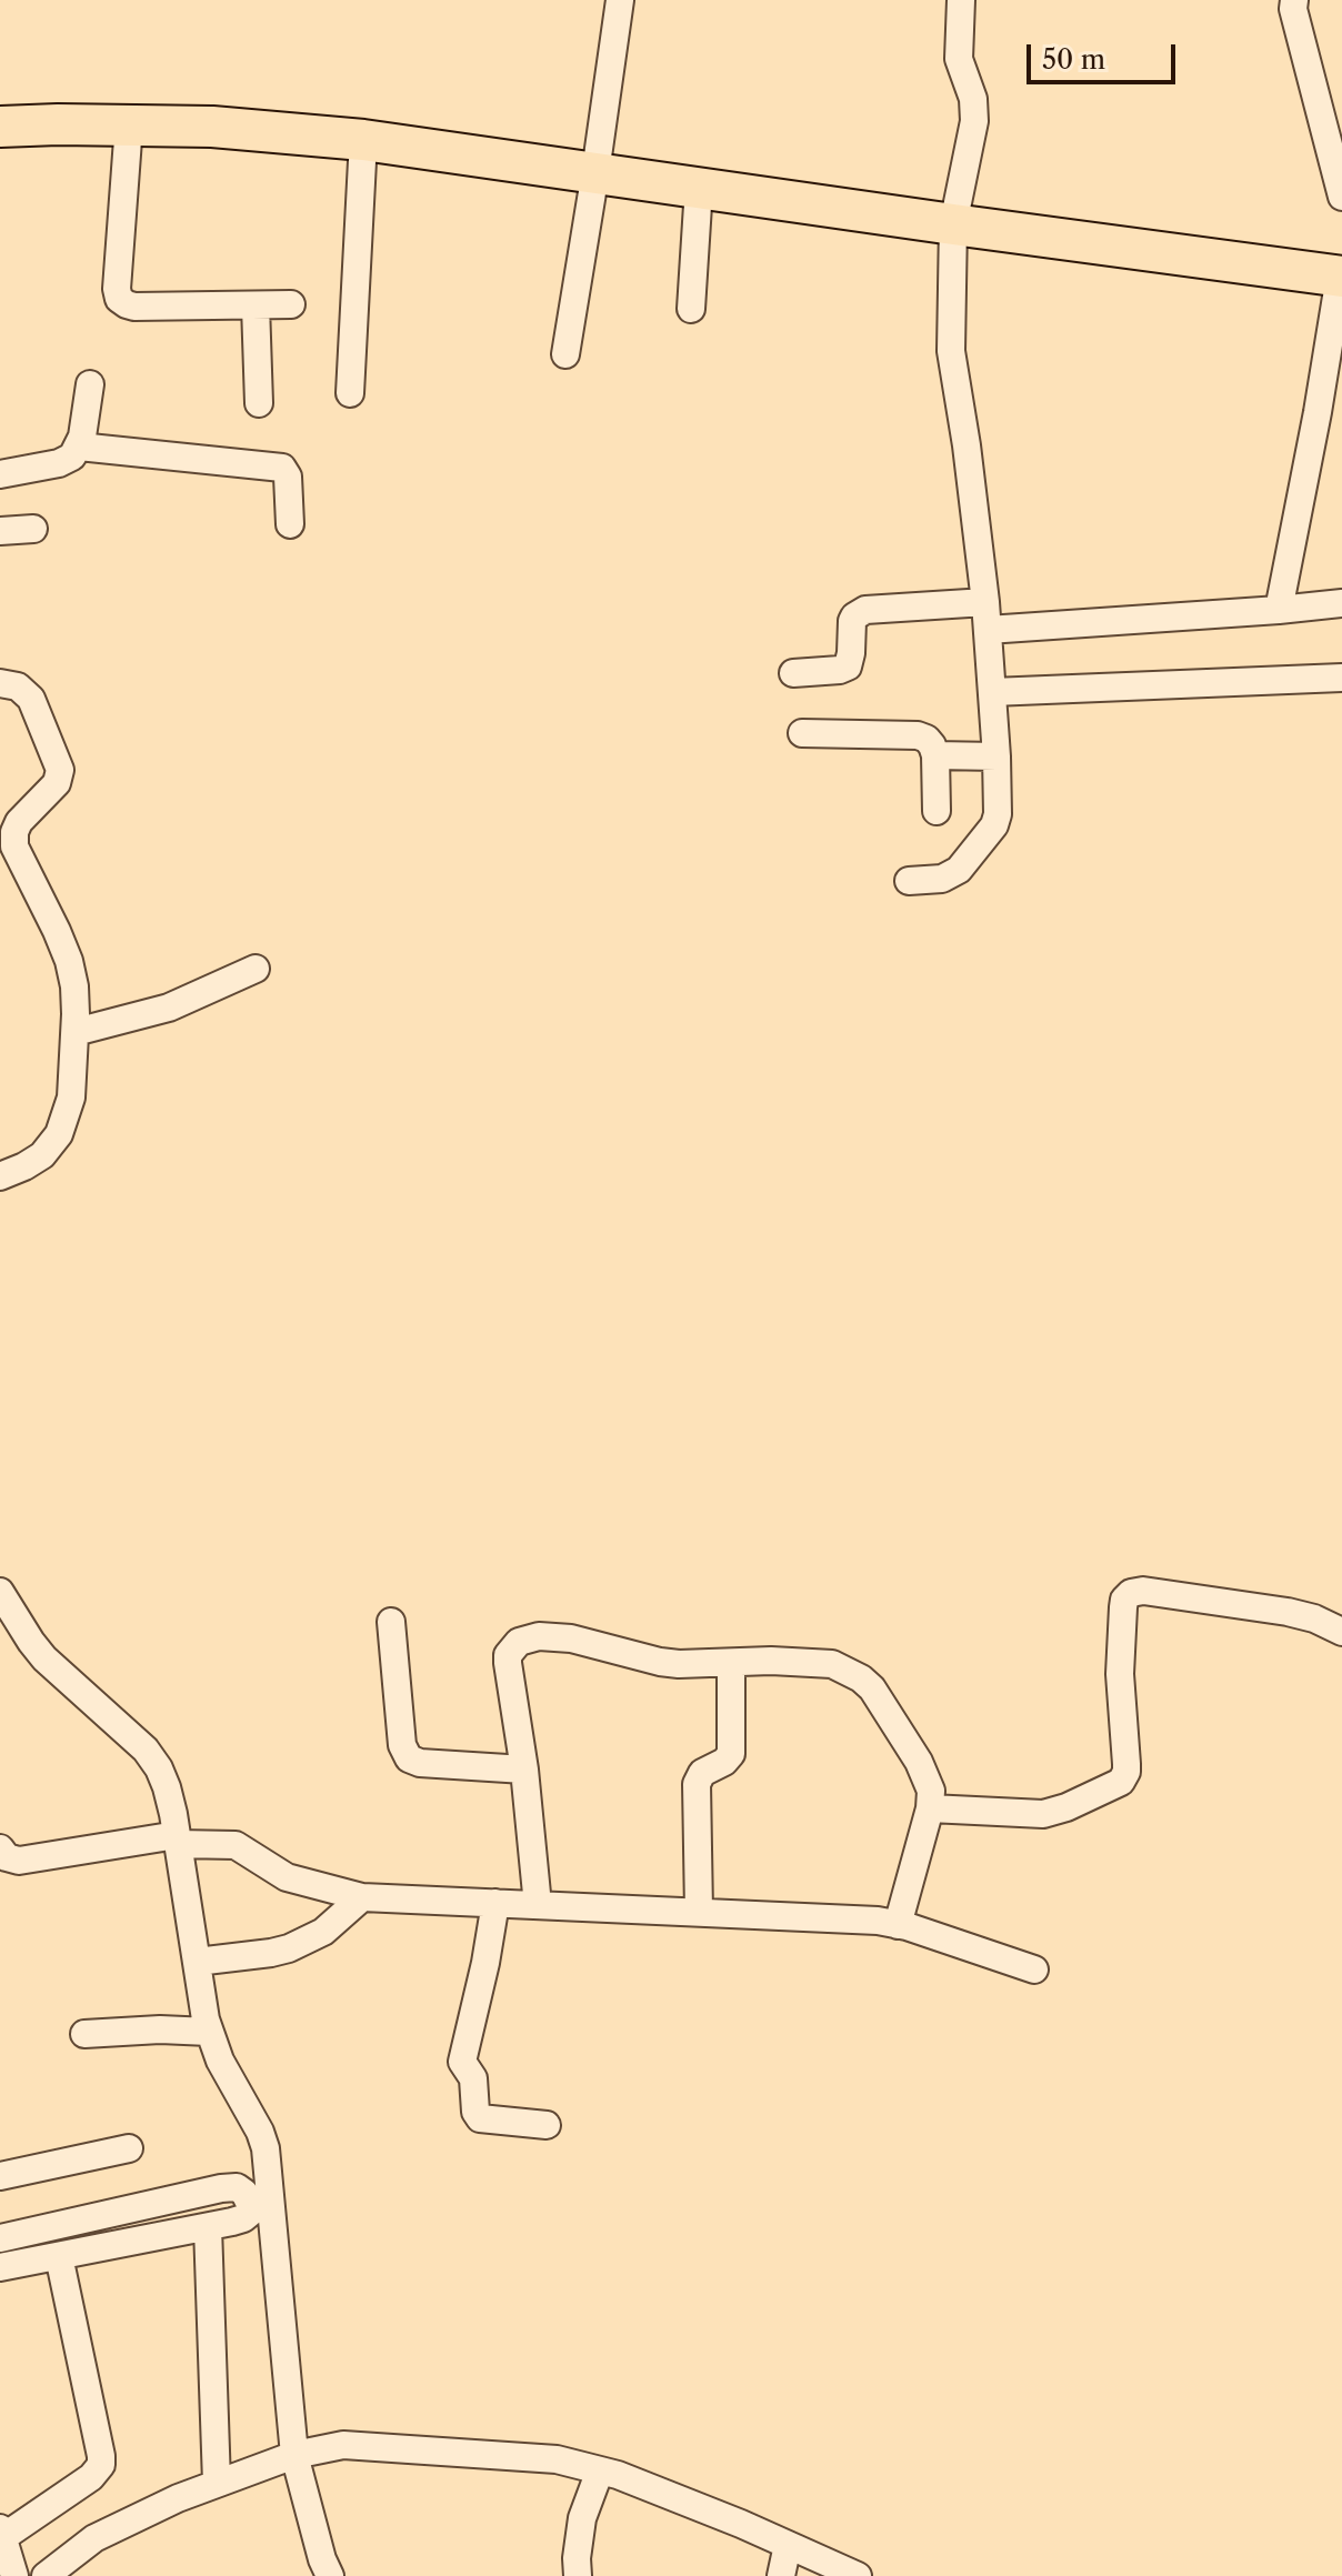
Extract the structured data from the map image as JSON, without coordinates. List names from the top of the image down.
{
  "scale_bar": "50 m"
}
